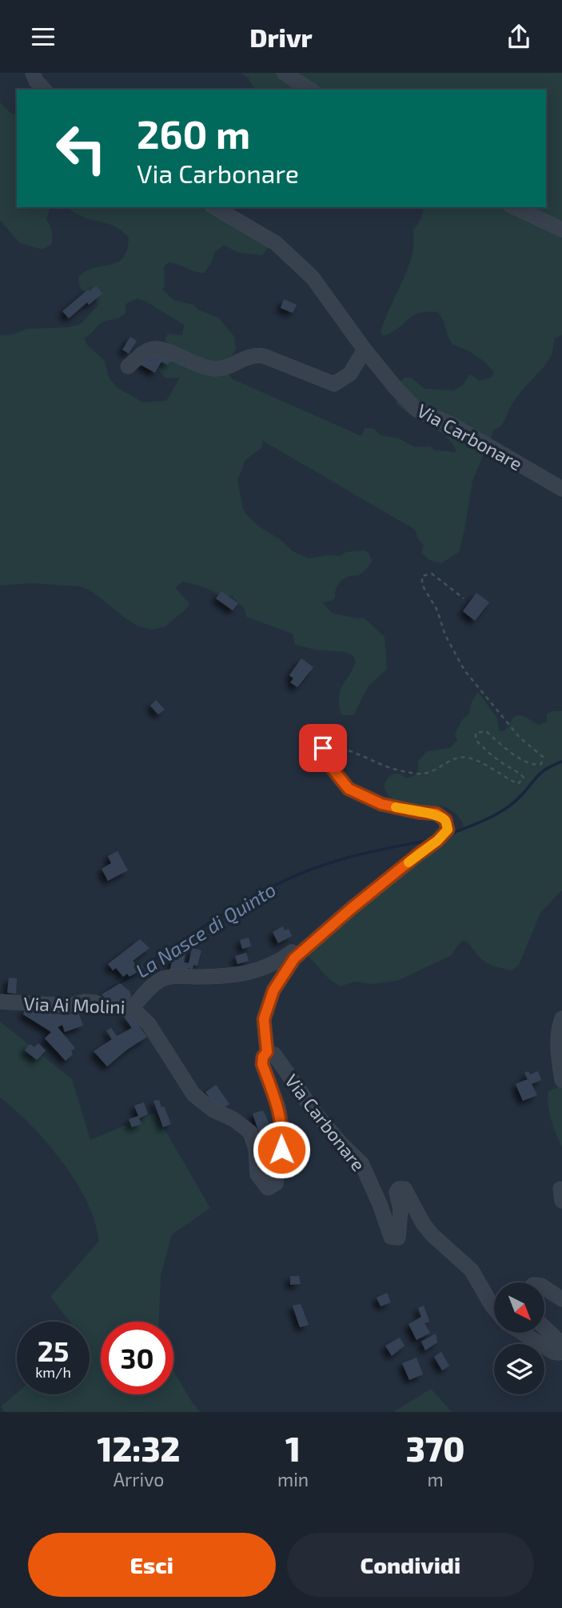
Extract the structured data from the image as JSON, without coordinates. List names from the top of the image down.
{
  "streets": {
    "street": ["Via Carbonare", "Via Ai Molini"]
  },
  "crossings": [
    ["Via Carbonare", "Via Ai Molini"]
  ],
  "water": ["La Nasce di Quinto"],
  "north": "bottom right",
  "page": {
    "header": "Drivr",
    "turn": ["260 m", "Via Carbonare"],
    "speed": "25 km/h",
    "limit": "30",
    "eta": [
      "12:32",
      "Arrivo",
      "1",
      "min",
      "370",
      "m"
    ],
    "buttons": ["Esci", "Condividi"]
  }
}
